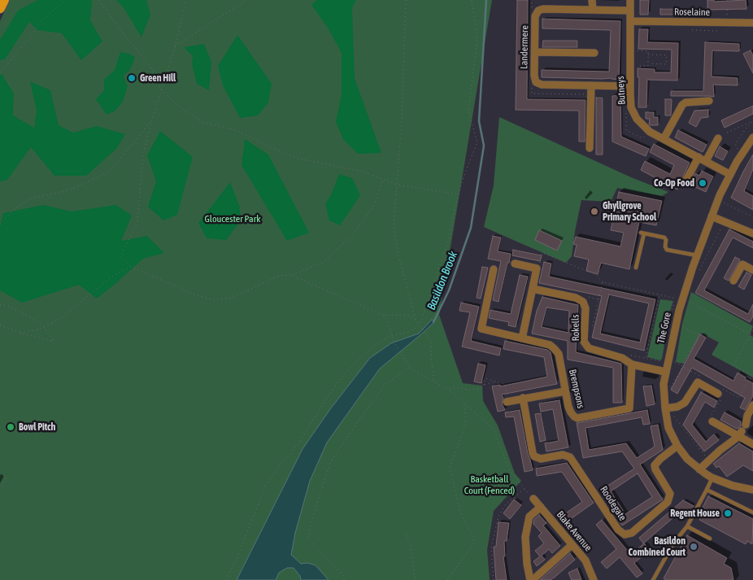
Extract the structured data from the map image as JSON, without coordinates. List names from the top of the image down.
{
  "streets": {
    "street": [
      "Roselaine",
      "Landermere",
      "Butneys",
      "Rokells",
      "The Gore",
      "Brempsons",
      "Roodegate",
      "Blake Avenue"
    ]
  },
  "crossings": [
    ["Roselaine", "Butneys"],
    ["Landermere", "Butneys"],
    ["Butneys", "The Gore"],
    ["Rokells", "The Gore"],
    ["Rokells", "Brempsons"],
    ["The Gore", "Roodegate"]
  ],
  "water": ["Basildon Brook"],
  "parks": ["Gloucester Park", "Basketball Court (Fenced)"],
  "places": [
    "Green Hill",
    "Co-Op Food",
    "Ghyllgrove Primary School",
    "Bowl Pitch",
    "Regent House",
    "Basildon Combined Court"
  ]
}
